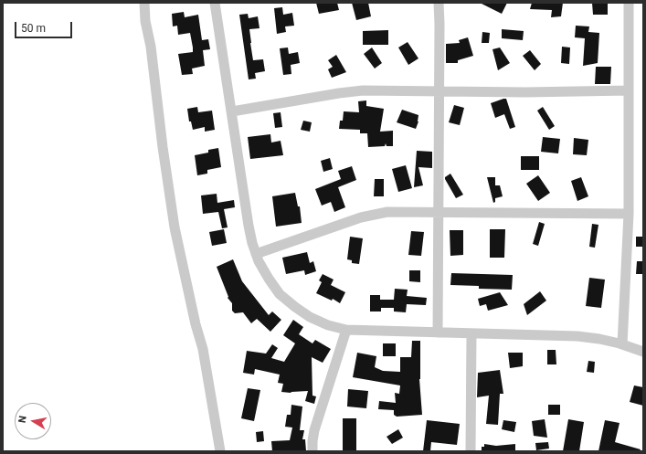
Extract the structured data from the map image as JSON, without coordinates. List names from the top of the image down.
{
  "scale_bar": "50 m",
  "north": "left"
}
